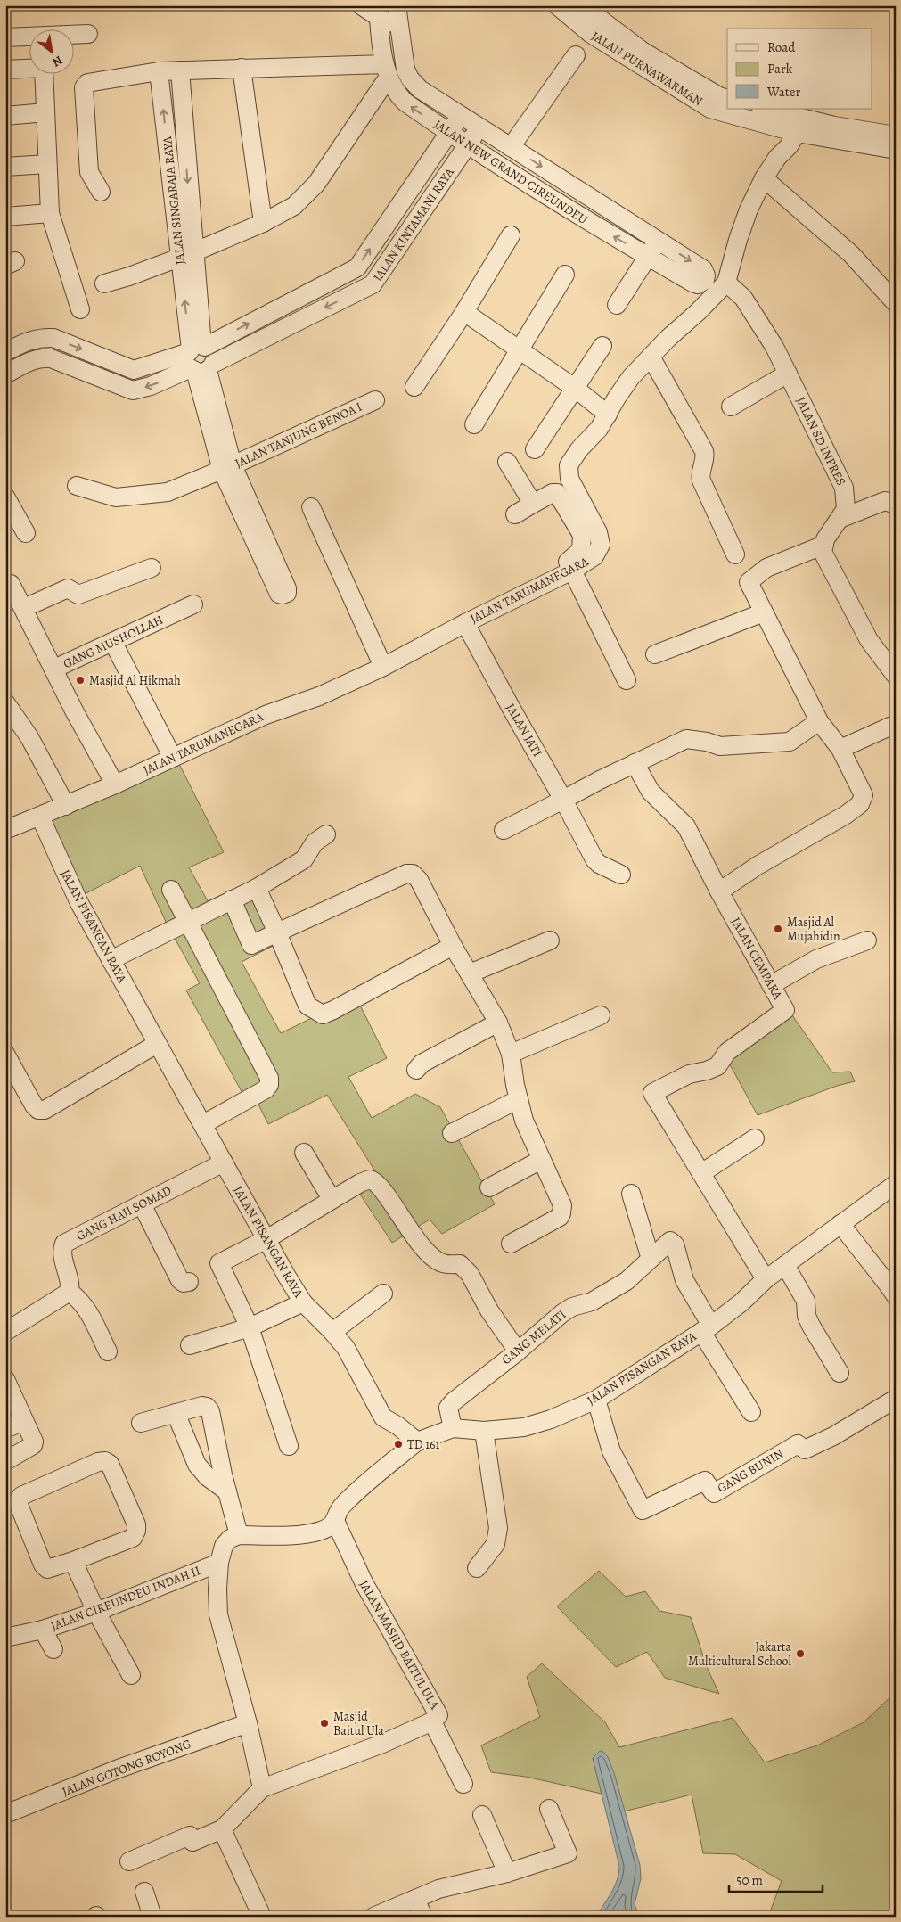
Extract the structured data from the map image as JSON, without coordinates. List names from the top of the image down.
{
  "streets": {
    "street": [
      "JALAN PURNAWARMAN",
      "JALAN NEW GRAND CIREUNDEU",
      "JALAN SINGARAJA RAYA",
      "JALAN KINTAMANI RAYA",
      "JALAN TANJUNG BENOA I",
      "JALAN SD INPRES",
      "JALAN TARUMANEGARA",
      "GANG MUSHOLLAH",
      "JALAN JATI",
      "JALAN PISANGAN RAYA",
      "JALAN CEMPAKA",
      "GANG HAJI SOMAD",
      "GANG MELATI",
      "GANG BUNIN",
      "JALAN CIREUNDEU INDAH II",
      "JALAN MASJID BAITUL ULA",
      "JALAN GOTONG ROYONG"
    ]
  },
  "crossings": [
    ["JALAN NEW GRAND CIREUNDEU", "JALAN KINTAMANI RAYA"],
    ["JALAN SINGARAJA RAYA", "JALAN KINTAMANI RAYA"],
    ["JALAN SINGARAJA RAYA", "JALAN TANJUNG BENOA I"],
    ["JALAN SD INPRES", "JALAN TARUMANEGARA"],
    ["JALAN TARUMANEGARA", "GANG MUSHOLLAH"],
    ["JALAN TARUMANEGARA", "JALAN JATI"],
    ["JALAN TARUMANEGARA", "JALAN PISANGAN RAYA"],
    ["JALAN PISANGAN RAYA", "JALAN CEMPAKA"],
    ["JALAN PISANGAN RAYA", "GANG HAJI SOMAD"],
    ["JALAN PISANGAN RAYA", "GANG MELATI"],
    ["JALAN PISANGAN RAYA", "GANG BUNIN"]
  ],
  "places": [
    "Masjid Al Hikmah",
    "Masjid Al Mujahidin",
    "TD 161",
    "Jakarta Multicultural School",
    "Masjid Baitul Ula"
  ],
  "legend": ["Road", "Park", "Water"],
  "scale_bar": "50 m",
  "north": "bottom right"
}
